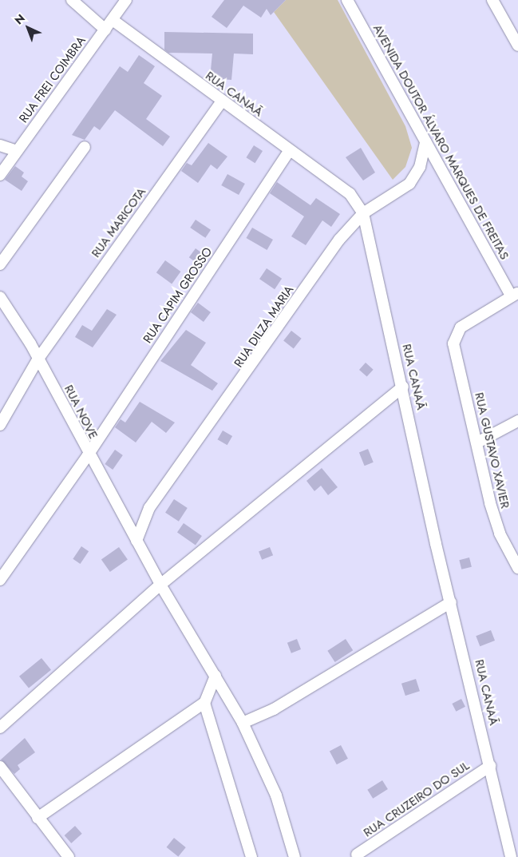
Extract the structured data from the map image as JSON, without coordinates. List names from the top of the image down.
{
  "streets": {
    "street": [
      "RUA FREI COIMBRA",
      "RUA CANAÃ",
      "AVENIDA DOUTOR ÁLVARO MARQUES DE FREITAS",
      "RUA MARICOTA",
      "RUA CAPIM GROSSO",
      "RUA DILZA MARIA",
      "RUA NOVE",
      "RUA GUSTAVO XAVIER",
      "RUA CRUZEIRO DO SUL"
    ]
  },
  "crossings": [
    ["RUA FREI COIMBRA", "RUA CANAÃ"],
    ["RUA CANAÃ", "RUA MARICOTA"],
    ["RUA CANAÃ", "RUA CAPIM GROSSO"],
    ["RUA CANAÃ", "RUA DILZA MARIA"],
    ["RUA CANAÃ", "RUA CRUZEIRO DO SUL"],
    ["AVENIDA DOUTOR ÁLVARO MARQUES DE FREITAS", "RUA DILZA MARIA"],
    ["AVENIDA DOUTOR ÁLVARO MARQUES DE FREITAS", "RUA GUSTAVO XAVIER"],
    ["RUA MARICOTA", "RUA NOVE"],
    ["RUA CAPIM GROSSO", "RUA NOVE"],
    ["RUA DILZA MARIA", "RUA NOVE"]
  ],
  "north": "top left"
}
